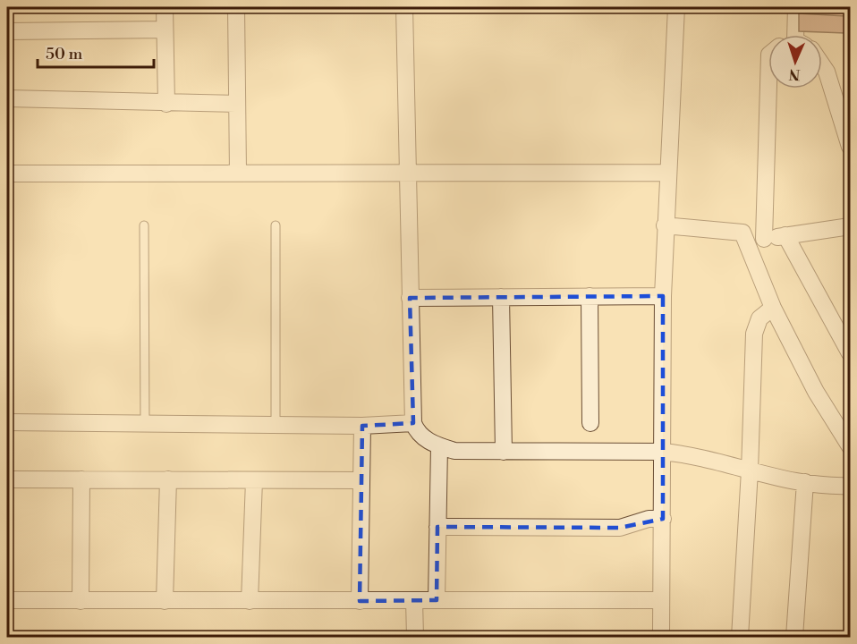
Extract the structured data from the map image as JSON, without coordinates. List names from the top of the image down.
{
  "scale_bar": "50 m",
  "north": "bottom"
}
